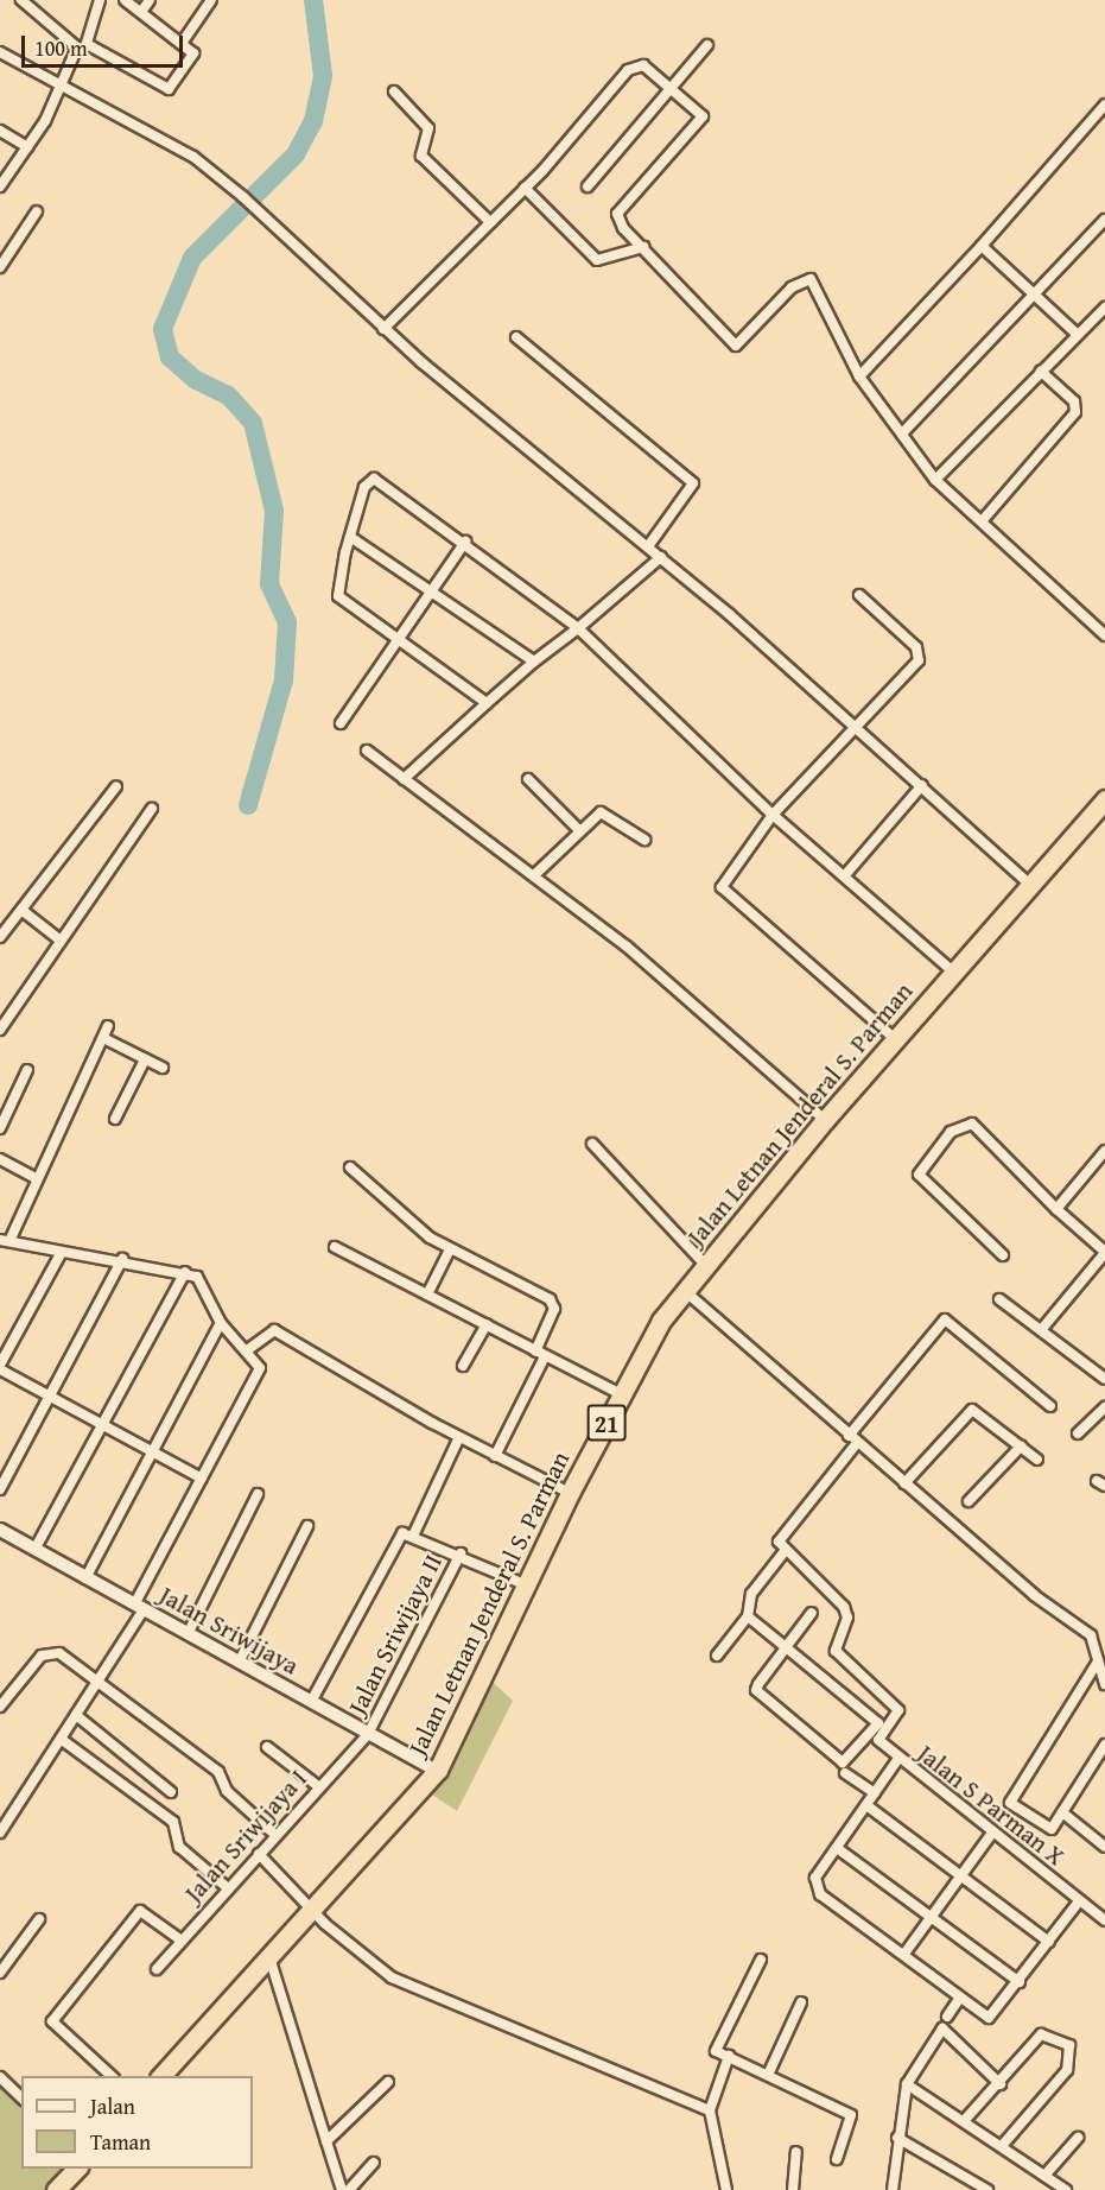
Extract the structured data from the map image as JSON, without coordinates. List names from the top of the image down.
{
  "streets": {
    "highway": ["Jalan Letnan Jenderal S. Parman", "21"],
    "street": [
      "Jalan Sriwijaya",
      "Jalan Sriwijaya II",
      "Jalan S Parman X",
      "Jalan Sriwijaya I"
    ]
  },
  "crossings": [
    ["Jalan Letnan Jenderal S. Parman", "Jalan Sriwijaya"],
    ["Jalan Sriwijaya", "Jalan Sriwijaya II"],
    ["Jalan Sriwijaya", "Jalan Sriwijaya I"],
    ["Jalan Sriwijaya II", "Jalan Sriwijaya I"]
  ],
  "legend": ["Jalan", "Taman"],
  "scale_bar": "100 m"
}
